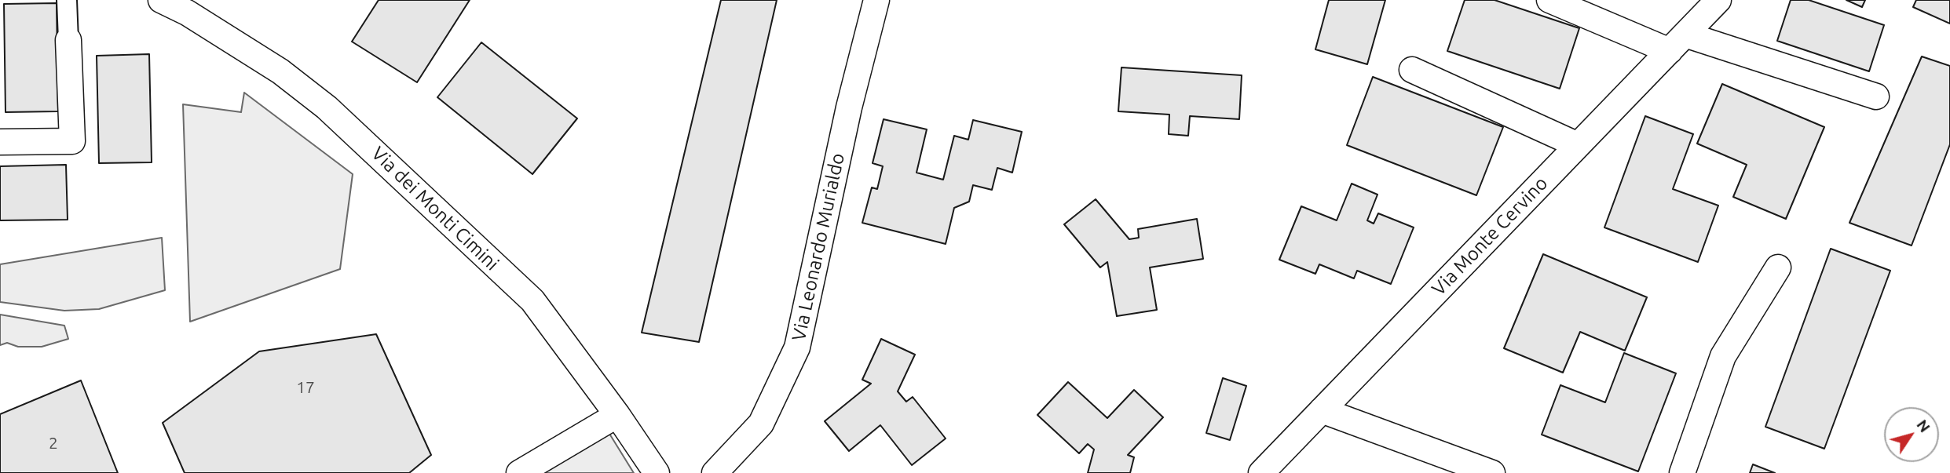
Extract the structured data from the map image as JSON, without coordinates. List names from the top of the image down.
{
  "streets": {
    "street": ["Via dei Monti Cimini", "Via Monte Cervino", "Via Leonardo Murialdo"]
  },
  "house_numbers": ["17", "2"],
  "north": "top right"
}
